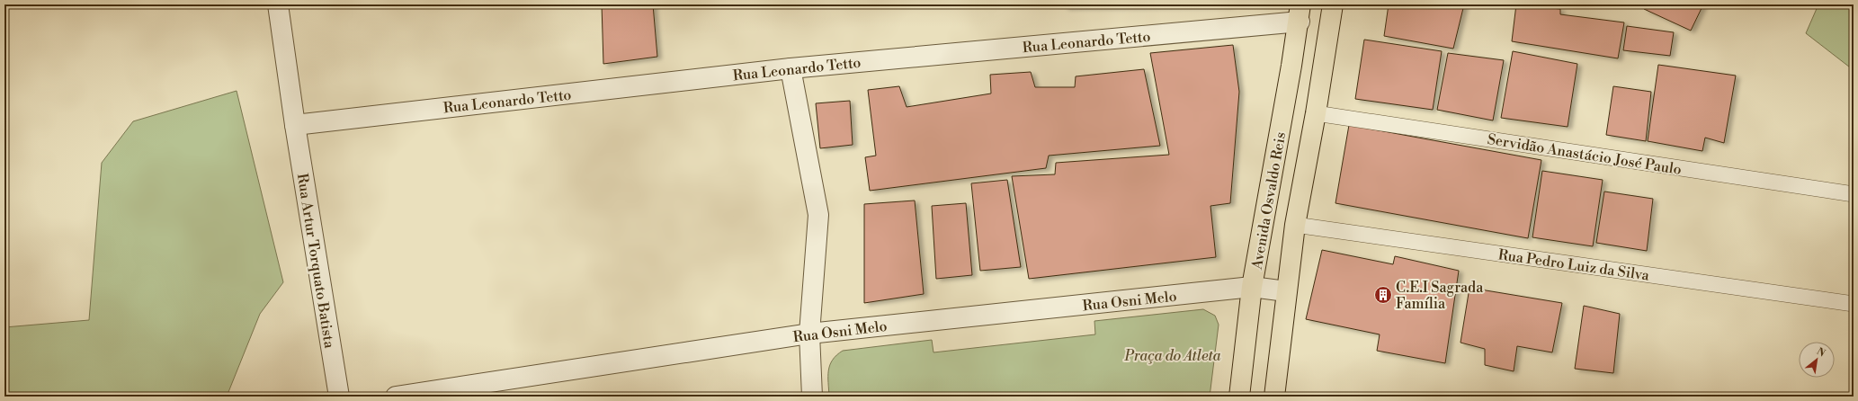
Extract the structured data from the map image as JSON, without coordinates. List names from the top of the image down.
{
  "streets": {
    "main road": ["Avenida Osvaldo Reis"],
    "street": ["Rua Leonardo Tetto", "Rua Artur Torquato Batista", "Rua Osni Melo"],
    "lane": ["Servidão Anastácio José Paulo", "Rua Pedro Luiz da Silva"]
  },
  "crossings": [
    ["Rua Leonardo Tetto", "Avenida Osvaldo Reis"],
    ["Rua Leonardo Tetto", "Rua Artur Torquato Batista"],
    ["Avenida Osvaldo Reis", "Rua Osni Melo"]
  ],
  "parks": ["Praça do Atleta"],
  "places": {
    "building": ["C.E.I Sagrada Família"]
  },
  "north": "top right"
}
